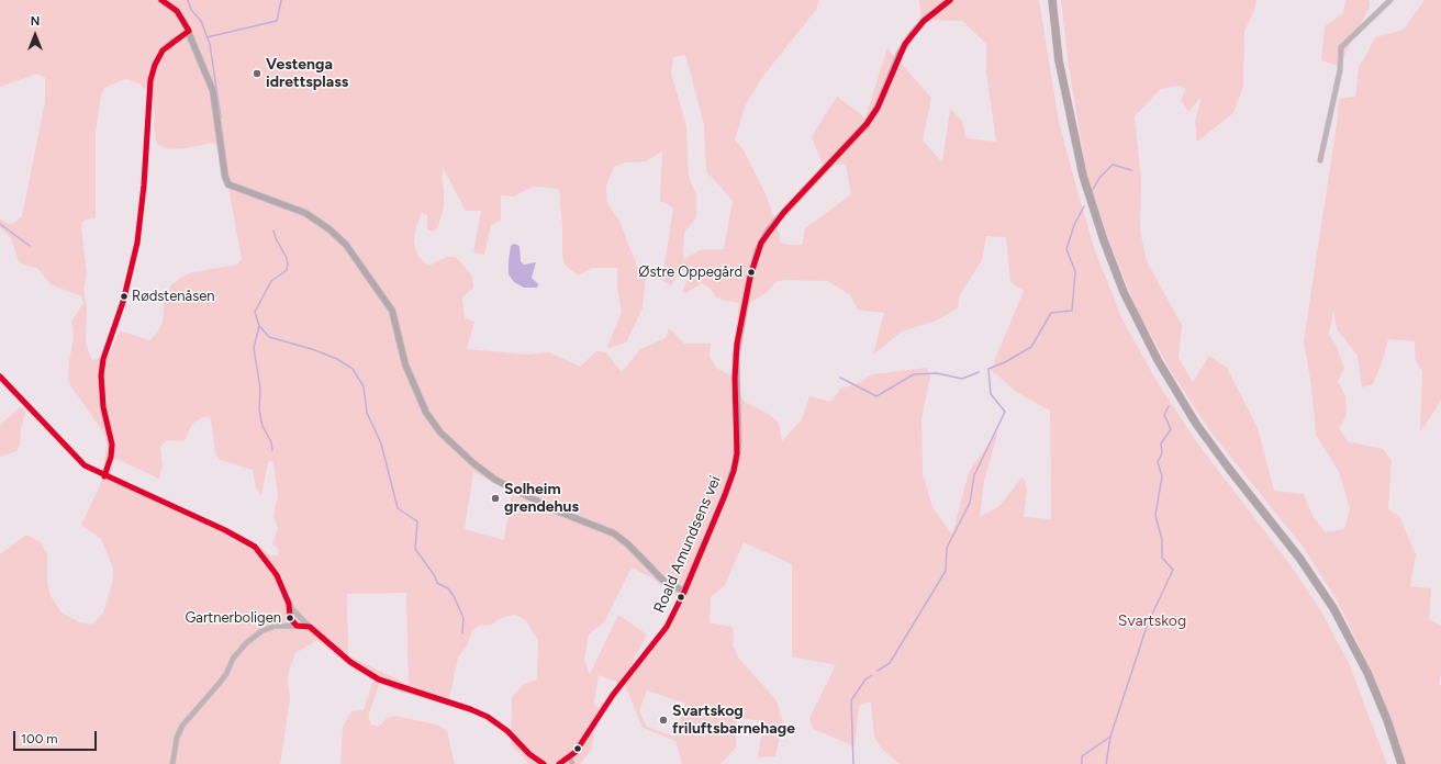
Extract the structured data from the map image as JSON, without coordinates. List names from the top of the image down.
{
  "streets": {
    "main road": ["Roald Amundsens vei"]
  },
  "parks": ["Svartskog"],
  "places": [
    "Vestenga idrettsplass",
    "Østre Oppegård",
    "Rødstenåsen",
    "Solheim grendehus",
    "Gartnerboligen",
    "Svartskog friluftsbarnehage"
  ],
  "scale_bar": "100 m",
  "north": "top"
}
